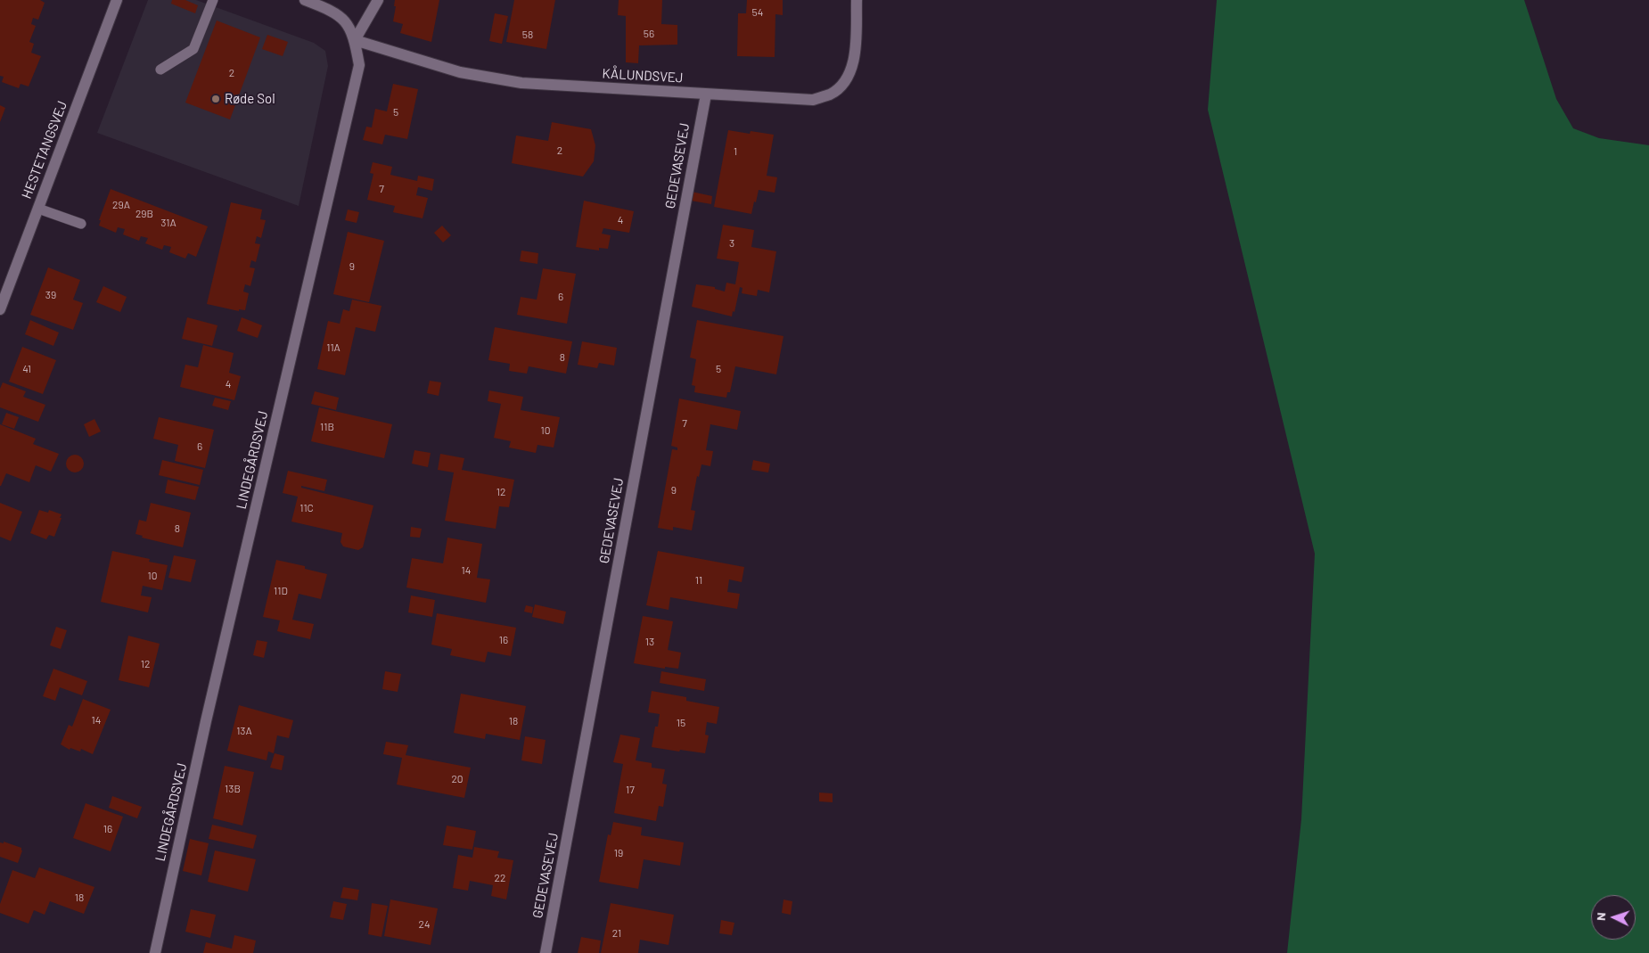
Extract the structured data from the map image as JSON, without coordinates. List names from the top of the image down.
{
  "streets": {
    "street": [
      "KÅLUNDSVEJ",
      "HESTETANGSVEJ",
      "GEDEVASEVEJ",
      "LINDEGÅRDSVEJ"
    ]
  },
  "crossings": [
    ["KÅLUNDSVEJ", "GEDEVASEVEJ"],
    ["KÅLUNDSVEJ", "LINDEGÅRDSVEJ"]
  ],
  "places": ["Røde Sol"],
  "house_numbers": [
    "54",
    "56",
    "58",
    "2",
    "5",
    "2",
    "1",
    "7",
    "29A",
    "29B",
    "4",
    "31A",
    "3",
    "9",
    "39",
    "6",
    "11A",
    "8",
    "41",
    "5",
    "4",
    "7",
    "11B",
    "10",
    "6",
    "9",
    "12",
    "11C",
    "8",
    "14",
    "10",
    "11",
    "11D",
    "16",
    "13",
    "12",
    "14",
    "18",
    "15",
    "13A",
    "20",
    "13B",
    "17",
    "16",
    "19",
    "22",
    "18",
    "24",
    "21"
  ],
  "north": "left"
}
